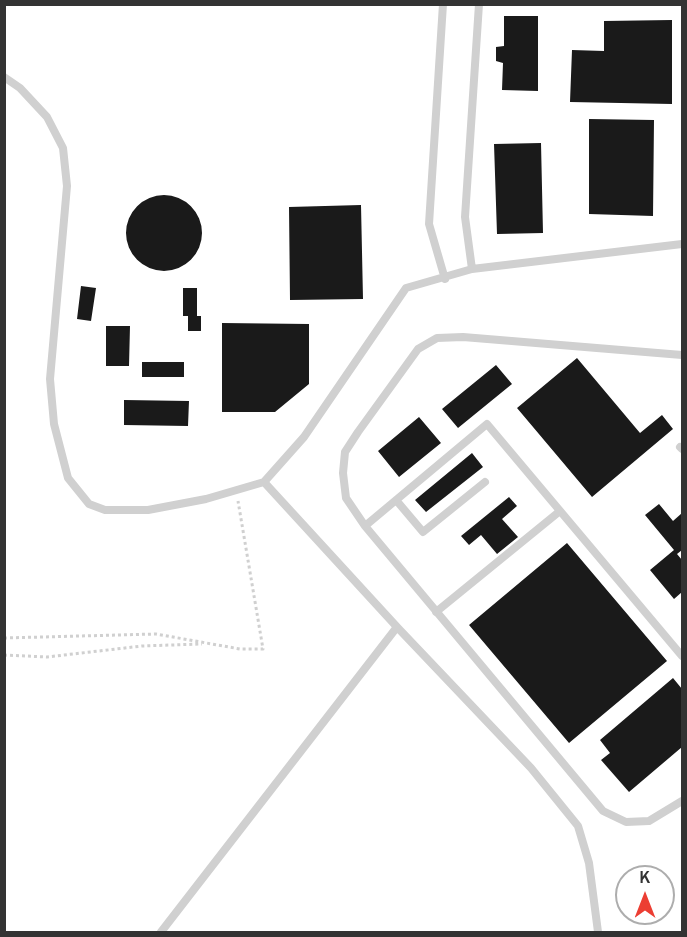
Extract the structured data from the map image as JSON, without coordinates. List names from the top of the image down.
{
  "north": "top"
}
